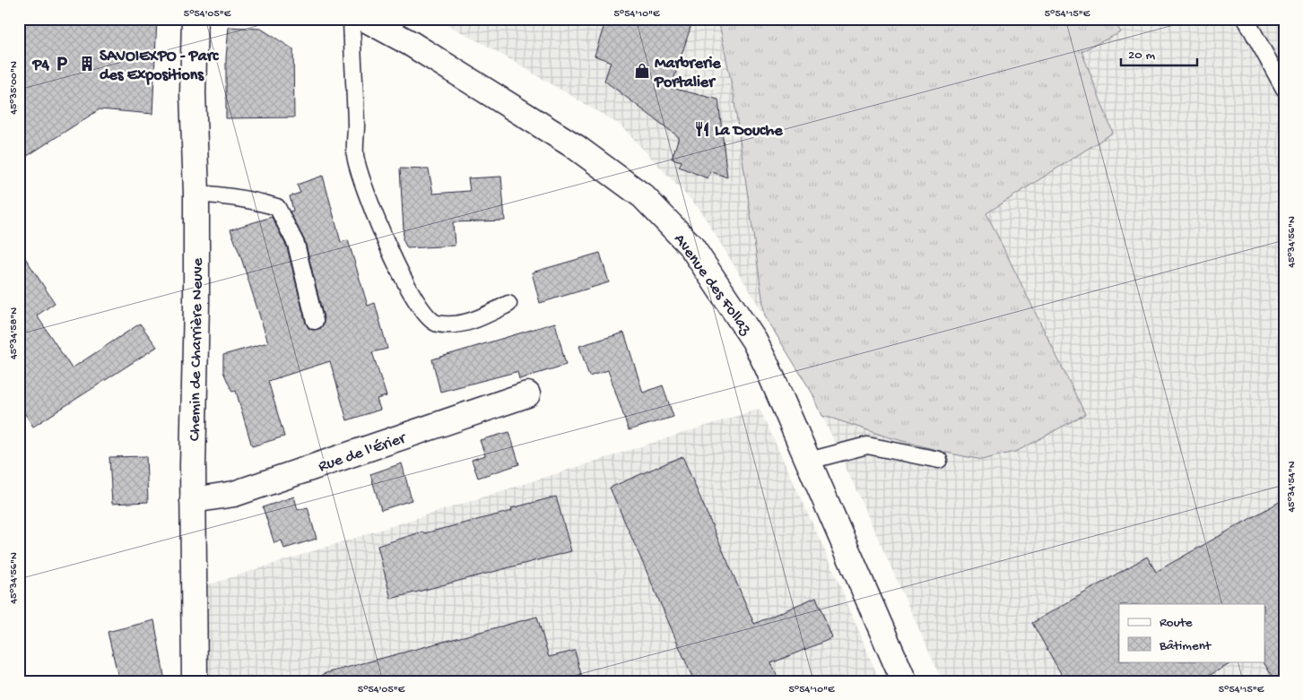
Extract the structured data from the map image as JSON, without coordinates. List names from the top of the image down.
{
  "streets": {
    "street": ["Avenue des Follaz", "Chemin de Charrière Neuve", "Rue de l'Érier"]
  },
  "crossings": [
    ["Chemin de Charrière Neuve", "Rue de l'Érier"]
  ],
  "places": {
    "parking": ["P4"],
    "building": ["SAVOIEXPO - Parc des Expositions"],
    "shop": ["Marbrerie Portalier"],
    "restaurant": ["La Douche"]
  },
  "legend": ["Route", "Bâtiment"],
  "scale_bar": "20 m",
  "coordinates": [
    "5°54'05\"E",
    "5°54'10\"E",
    "5°54'15\"E",
    "45°35'00\"N",
    "45°34'56\"N",
    "45°34'58\"N",
    "45°34'54\"N"
  ]
}
